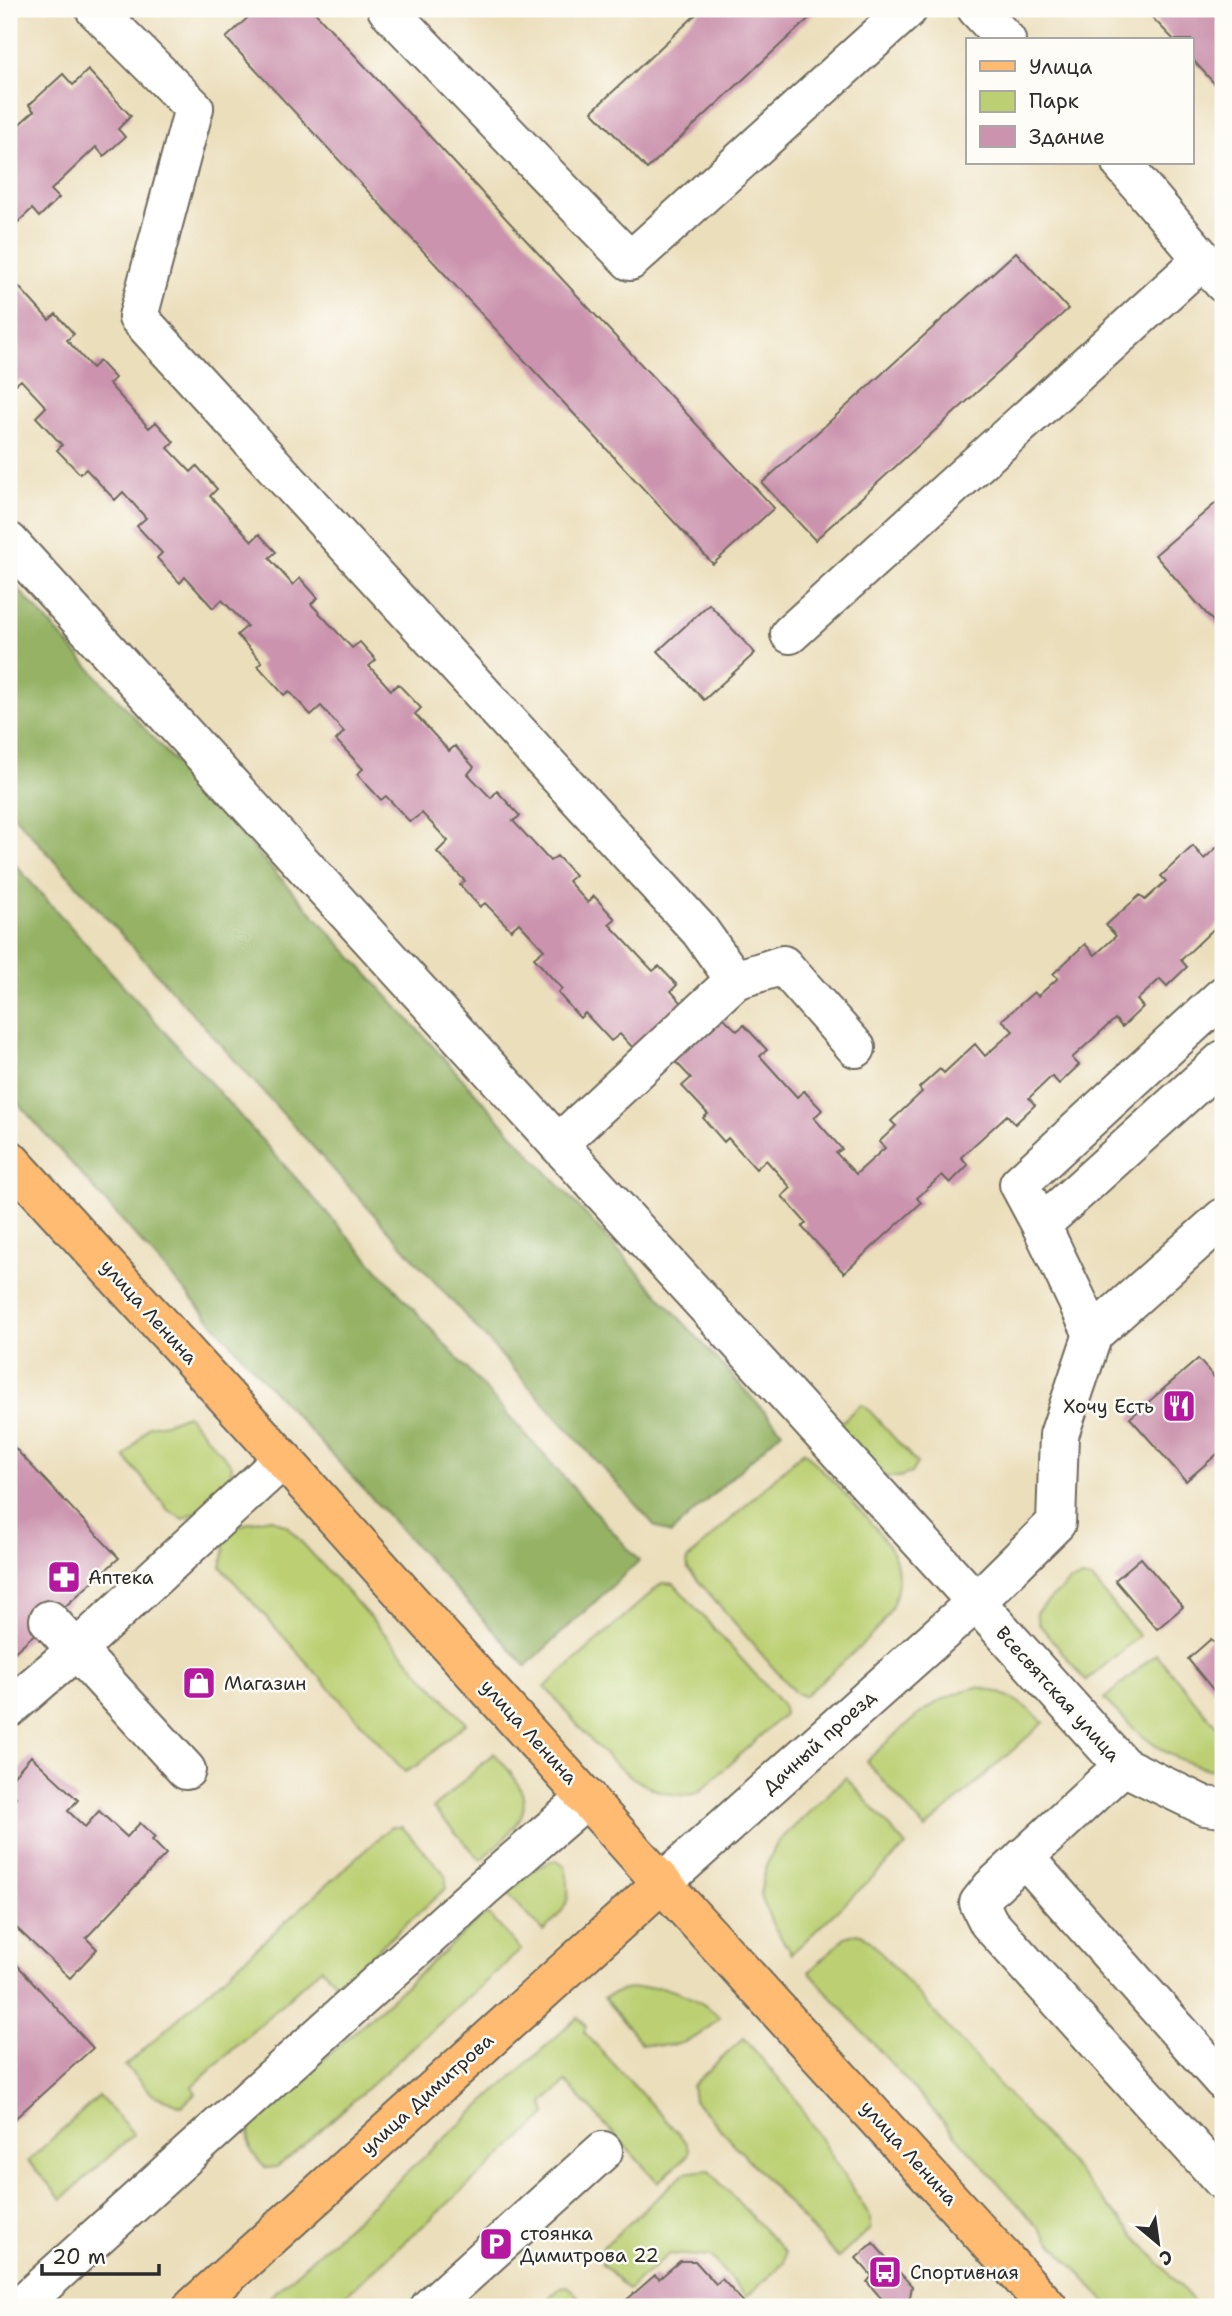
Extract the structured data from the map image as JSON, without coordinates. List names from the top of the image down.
{
  "streets": {
    "main road": ["улица Ленина", "улица Димитрова"],
    "street": ["Всесвятская улица", "Дачный проезд"]
  },
  "crossings": [
    ["улица Ленина", "Дачный проезд"],
    ["улица Ленина", "улица Димитрова"],
    ["Всесвятская улица", "Дачный проезд"],
    ["Дачный проезд", "улица Димитрова"]
  ],
  "places": {
    "restaurant": ["Хочу Есть"],
    "pharmacy": ["Аптека"],
    "shop": ["Магазин"],
    "parking": ["стоянка Димитрова 22"],
    "bus stop": ["Спортивная"]
  },
  "legend": ["Улица", "Парк", "Здание"],
  "scale_bar": "20 m",
  "north": "bottom right"
}
